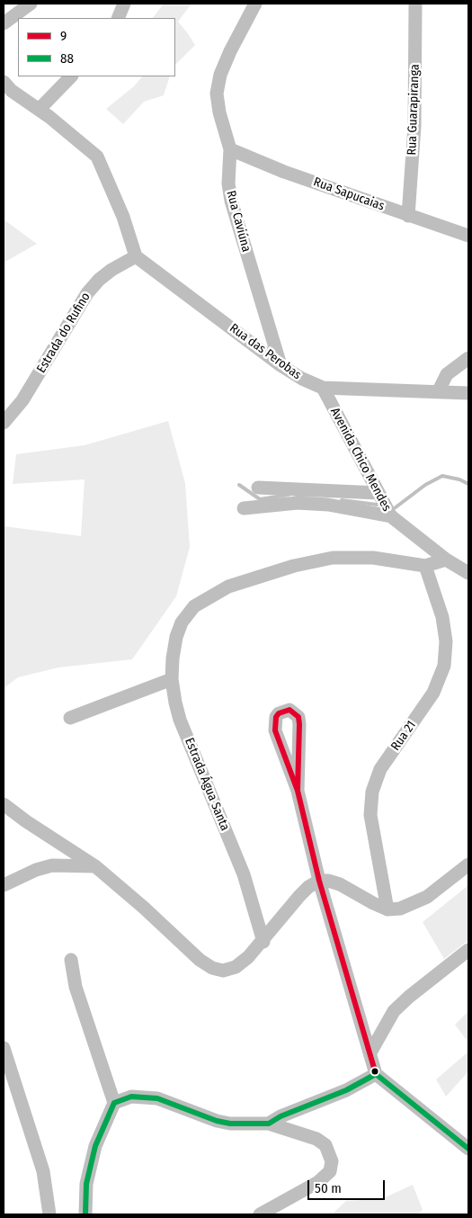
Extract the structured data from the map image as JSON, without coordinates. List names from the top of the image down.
{
  "streets": {
    "street": [
      "Rua Guarapiranga",
      "Rua Sapucaias",
      "Rua Caviúna",
      "Estrada do Rufino",
      "Rua das Perobas",
      "Avenida Chico Mendes",
      "Rua 21",
      "Estrada Água Santa"
    ]
  },
  "crossings": [
    ["Rua Guarapiranga", "Rua Sapucaias"],
    ["Rua Sapucaias", "Rua Caviúna"],
    ["Rua Caviúna", "Rua das Perobas"],
    ["Estrada do Rufino", "Rua das Perobas"],
    ["Rua das Perobas", "Avenida Chico Mendes"],
    ["Avenida Chico Mendes", "Estrada Água Santa"],
    ["Rua 21", "Estrada Água Santa"]
  ],
  "lines": ["transit line 9", "transit line 88"],
  "legend": ["9", "88"],
  "scale_bar": "50 m"
}
